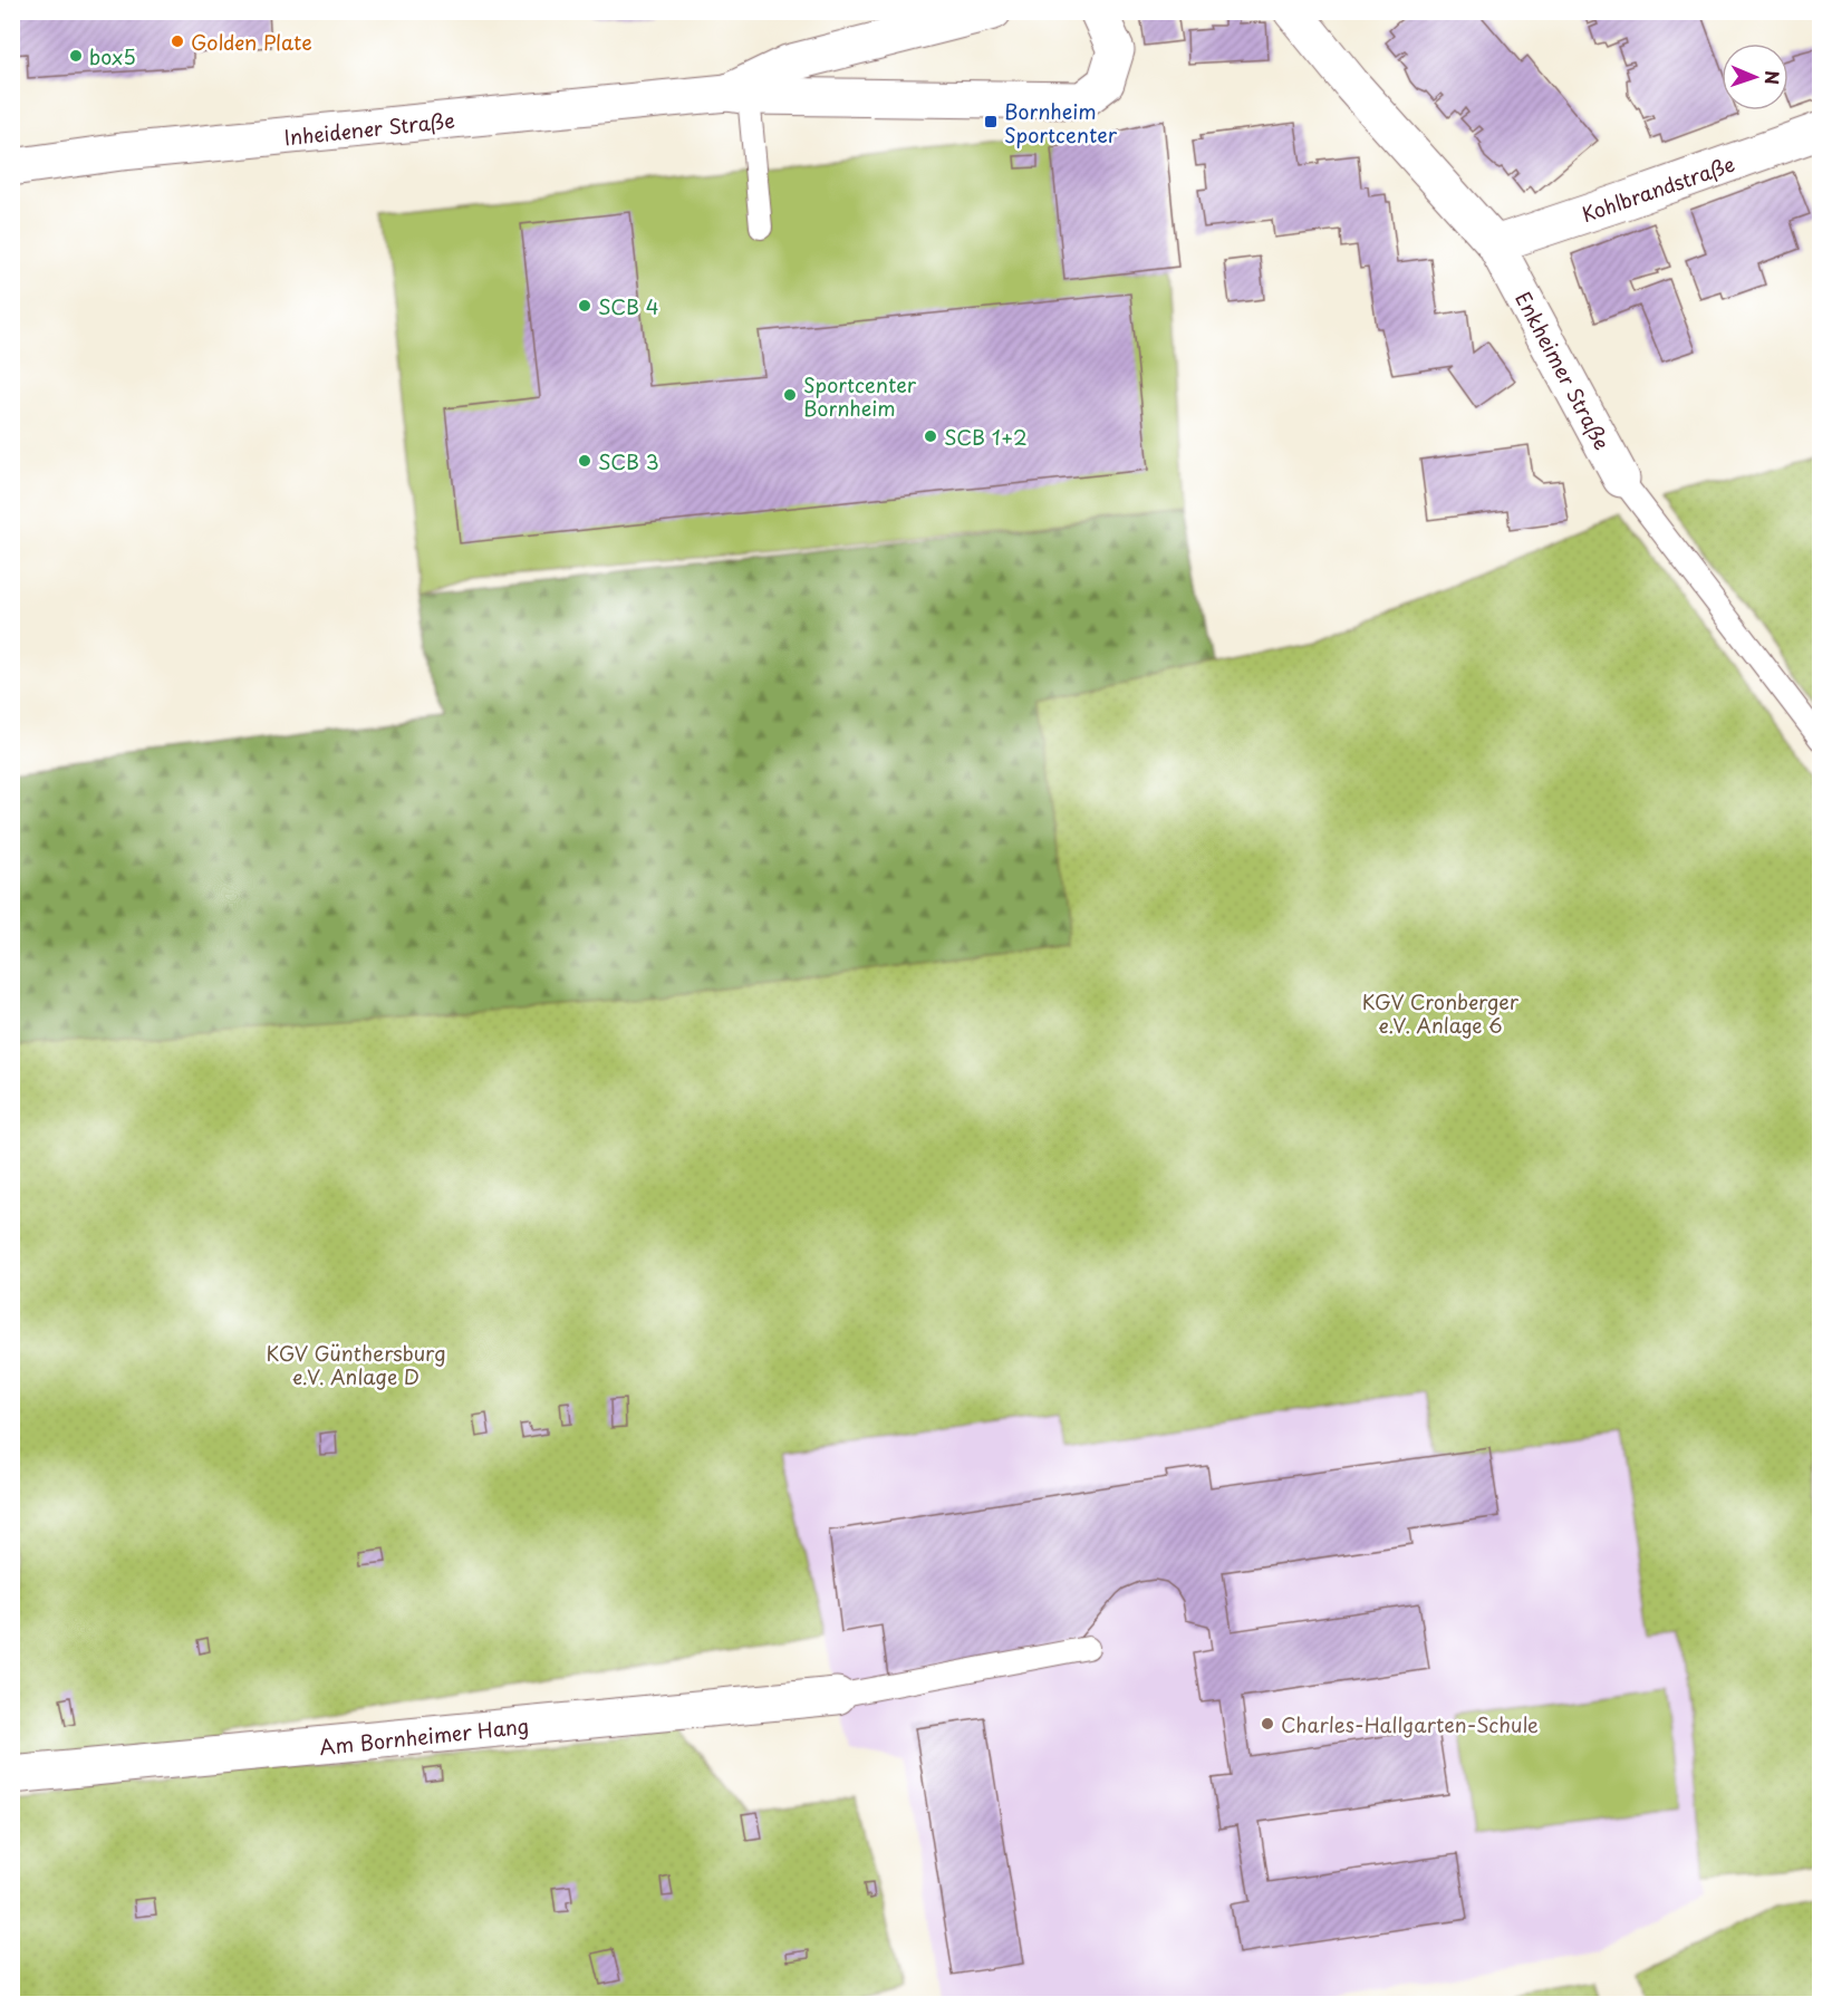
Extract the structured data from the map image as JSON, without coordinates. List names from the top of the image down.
{
  "streets": {
    "street": [
      "Inheidener Straße",
      "Kohlbrandstraße",
      "Enkheimer Straße",
      "Am Bornheimer Hang"
    ]
  },
  "crossings": [
    ["Kohlbrandstraße", "Enkheimer Straße"]
  ],
  "parks": ["KGV Cronberger e.V. Anlage 6", "KGV Günthersburg e.V. Anlage D"],
  "places": {
    "other": [
      "Golden Plate",
      "box5",
      "SCB 4",
      "Sportcenter Bornheim",
      "SCB 1+2",
      "SCB 3",
      "Charles-Hallgarten-Schule"
    ],
    "transit": ["Bornheim Sportcenter"]
  },
  "north": "right"
}
